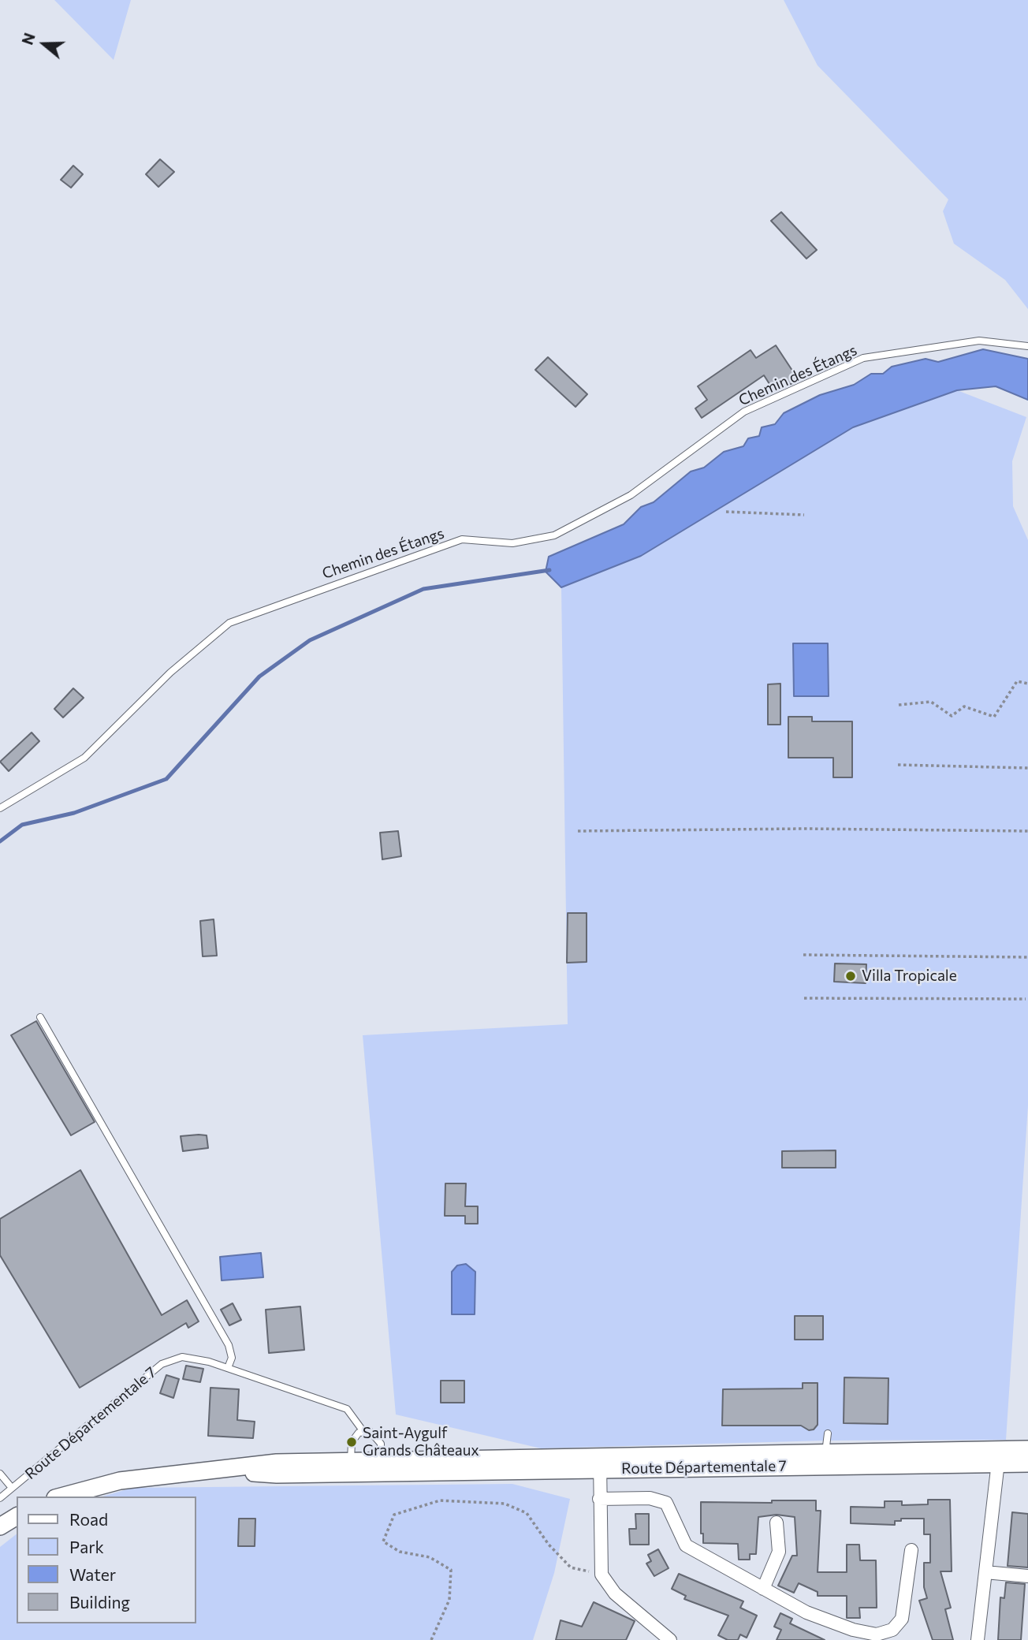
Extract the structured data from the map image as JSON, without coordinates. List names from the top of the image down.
{
  "streets": {
    "main road": ["Route Départementale 7"],
    "lane": ["Chemin des Étangs"]
  },
  "places": ["Villa Tropicale", "Saint-Aygulf Grands Châteaux"],
  "legend": [
    "Road",
    "Park",
    "Water",
    "Building"
  ],
  "north": "left"
}
